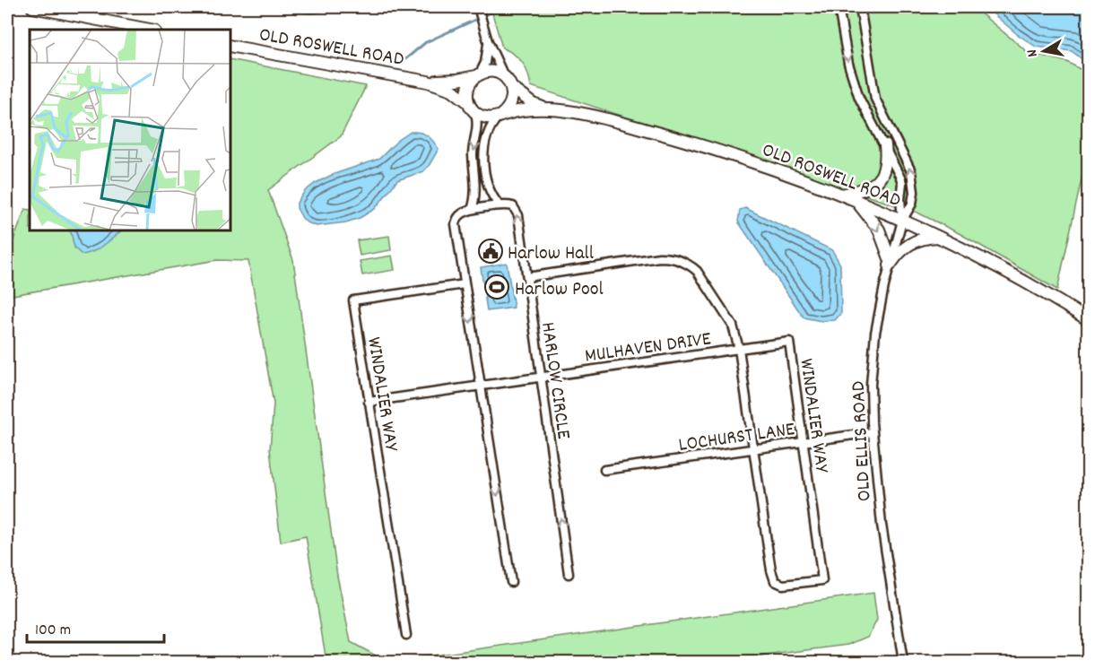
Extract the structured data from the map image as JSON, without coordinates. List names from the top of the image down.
{
  "streets": {
    "street": [
      "OLD ROSWELL ROAD",
      "MULHAVEN DRIVE",
      "HARLOW CIRCLE",
      "WINDALIER WAY",
      "LOCHURST LANE",
      "OLD ELLIS ROAD"
    ]
  },
  "crossings": [
    ["OLD ROSWELL ROAD", "HARLOW CIRCLE"],
    ["OLD ROSWELL ROAD", "OLD ELLIS ROAD"],
    ["MULHAVEN DRIVE", "HARLOW CIRCLE"],
    ["MULHAVEN DRIVE", "WINDALIER WAY"],
    ["WINDALIER WAY", "LOCHURST LANE"],
    ["LOCHURST LANE", "OLD ELLIS ROAD"]
  ],
  "places": {
    "public building": ["Harlow Hall"],
    "sports": ["Harlow Pool"]
  },
  "scale_bar": "100 m",
  "north": "left"
}
